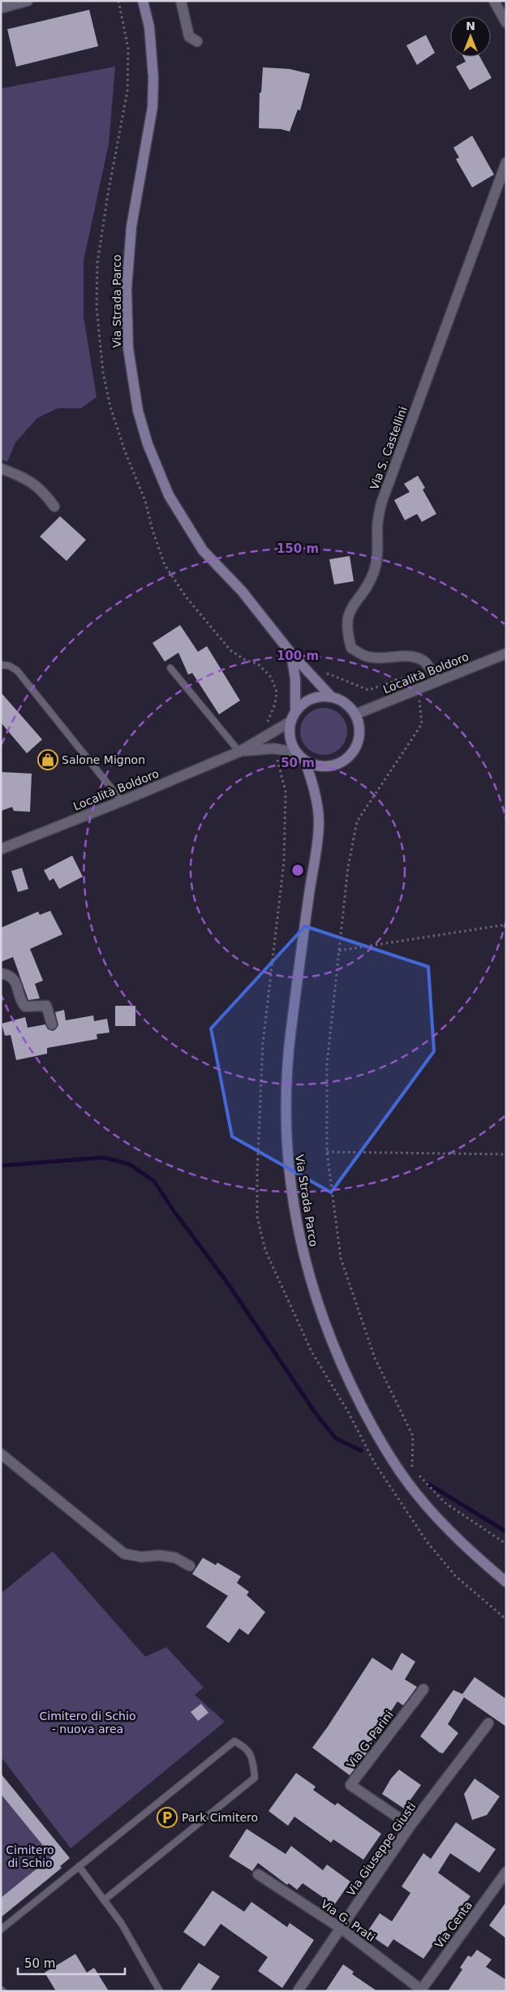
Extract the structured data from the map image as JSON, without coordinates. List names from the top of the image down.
{
  "streets": {
    "main road": ["Via Strada Parco"],
    "street": [
      "Via S. Castellini",
      "Località Boldoro",
      "Via G. Parini",
      "Via Giuseppe Giusti",
      "Via G. Prati",
      "Via Centa"
    ]
  },
  "crossings": [
    ["Via Strada Parco", "Località Boldoro"],
    ["Via S. Castellini", "Località Boldoro"],
    ["Via G. Parini", "Via Giuseppe Giusti"],
    ["Via Giuseppe Giusti", "Via G. Prati"],
    ["Via G. Prati", "Via Centa"]
  ],
  "parks": ["Cimitero di Schio - nuova area", "Cimitero di Schio"],
  "places": {
    "shop": ["Salone Mignon"],
    "parking": ["Park Cimitero"]
  },
  "scale_bar": "50 m",
  "north": "top",
  "rings": ["150 m", "100 m", "50 m"]
}
